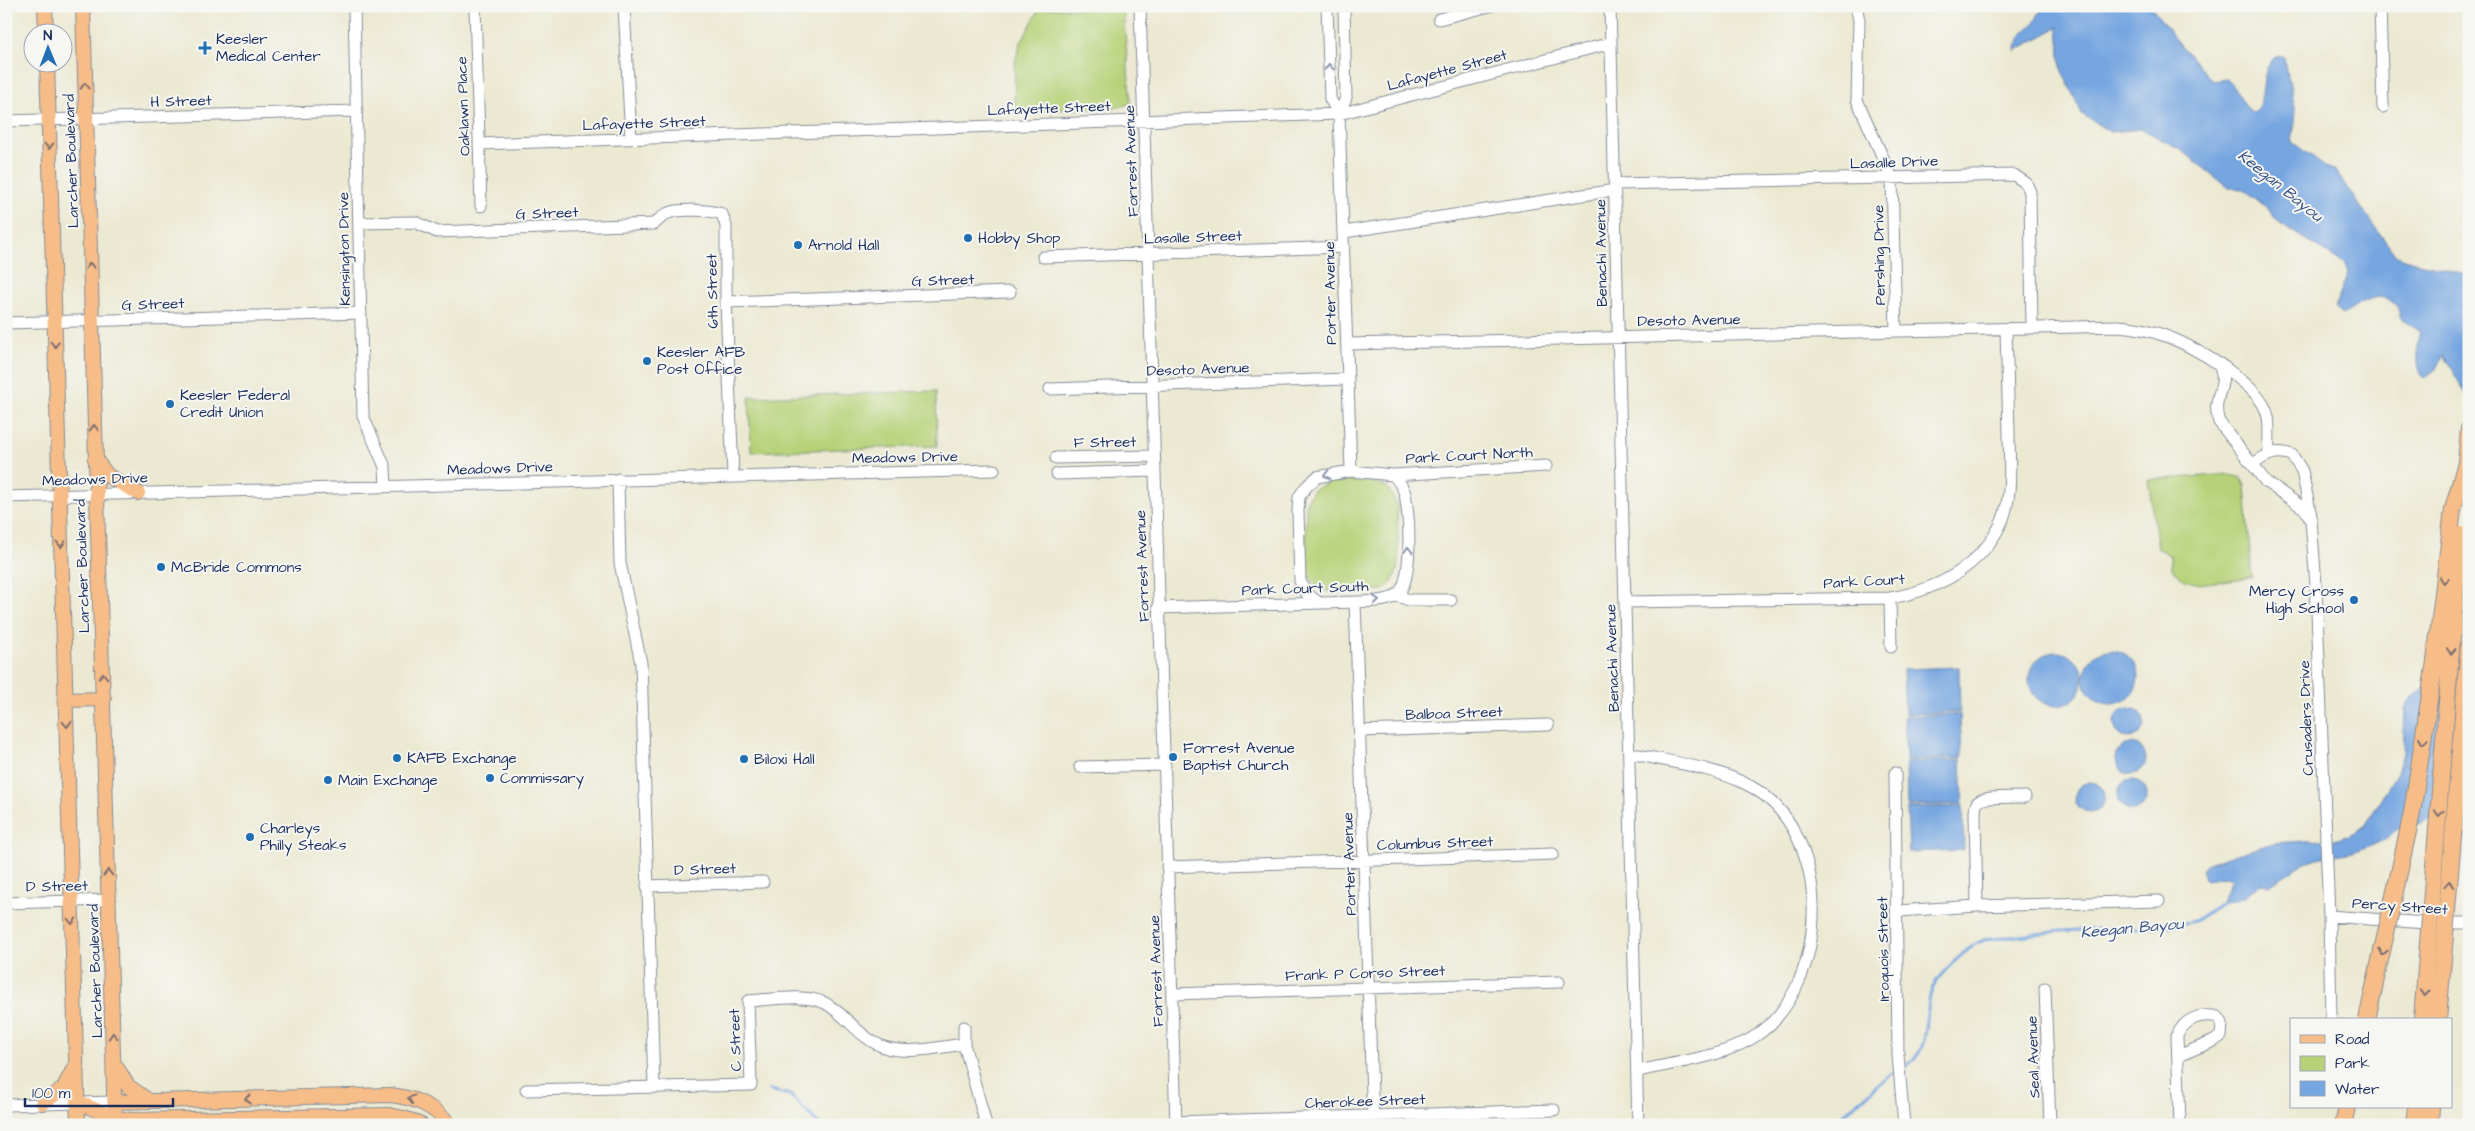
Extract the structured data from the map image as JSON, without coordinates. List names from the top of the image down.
{
  "streets": {
    "main road": ["Larcher Boulevard"],
    "street": [
      "Lafayette Street",
      "H Street",
      "Oaklawn Place",
      "Forrest Avenue",
      "Lasalle Drive",
      "G Street",
      "Lasalle Street",
      "Kensington Drive",
      "Benachi Avenue",
      "Pershing Drive",
      "6th Street",
      "Porter Avenue",
      "Desoto Avenue",
      "F Street",
      "Park Court North",
      "Meadows Drive",
      "Park Court",
      "Park Court South",
      "Balboa Street",
      "Crusaders Drive",
      "Columbus Street",
      "D Street",
      "Percy Street",
      "Iroquois Street",
      "Frank P Corso Street",
      "C Street",
      "Seal Avenue",
      "Cherokee Street"
    ]
  },
  "crossings": [
    ["Lafayette Street", "Oaklawn Place"],
    ["Lafayette Street", "Forrest Avenue"],
    ["Lafayette Street", "Benachi Avenue"],
    ["Lafayette Street", "Porter Avenue"],
    ["H Street", "Larcher Boulevard"],
    ["H Street", "Kensington Drive"],
    ["Larcher Boulevard", "G Street"],
    ["Larcher Boulevard", "Meadows Drive"],
    ["Larcher Boulevard", "D Street"],
    ["Forrest Avenue", "Lasalle Street"],
    ["Forrest Avenue", "Desoto Avenue"],
    ["Forrest Avenue", "F Street"],
    ["Forrest Avenue", "Park Court South"],
    ["Forrest Avenue", "Columbus Street"],
    ["Forrest Avenue", "Frank P Corso Street"],
    ["Forrest Avenue", "Cherokee Street"],
    ["Lasalle Drive", "Benachi Avenue"],
    ["Lasalle Drive", "Pershing Drive"],
    ["Lasalle Drive", "Desoto Avenue"],
    ["G Street", "Kensington Drive"],
    ["G Street", "6th Street"],
    ["Lasalle Street", "Porter Avenue"],
    ["Kensington Drive", "Meadows Drive"],
    ["Benachi Avenue", "Desoto Avenue"],
    ["Benachi Avenue", "Park Court"],
    ["Pershing Drive", "Desoto Avenue"],
    ["6th Street", "Meadows Drive"],
    ["Porter Avenue", "Desoto Avenue"],
    ["Porter Avenue", "Park Court North"],
    ["Porter Avenue", "Park Court South"],
    ["Porter Avenue", "Balboa Street"],
    ["Porter Avenue", "Columbus Street"],
    ["Porter Avenue", "Frank P Corso Street"],
    ["Porter Avenue", "Cherokee Street"],
    ["Desoto Avenue", "Park Court"],
    ["Park Court North", "Park Court South"],
    ["Crusaders Drive", "Percy Street"]
  ],
  "water": ["Keegan Bayou"],
  "places": {
    "health": ["Keesler Medical Center"],
    "other": [
      "Hobby Shop",
      "Arnold Hall",
      "Keesler AFB Post Office",
      "Keesler Federal Credit Union",
      "McBride Commons",
      "Mercy Cross High School",
      "Forrest Avenue Baptist Church",
      "KAFB Exchange",
      "Biloxi Hall",
      "Commissary",
      "Main Exchange",
      "Charleys Philly Steaks"
    ]
  },
  "legend": ["Road", "Park", "Water"],
  "scale_bar": "100 m",
  "north": "top"
}
